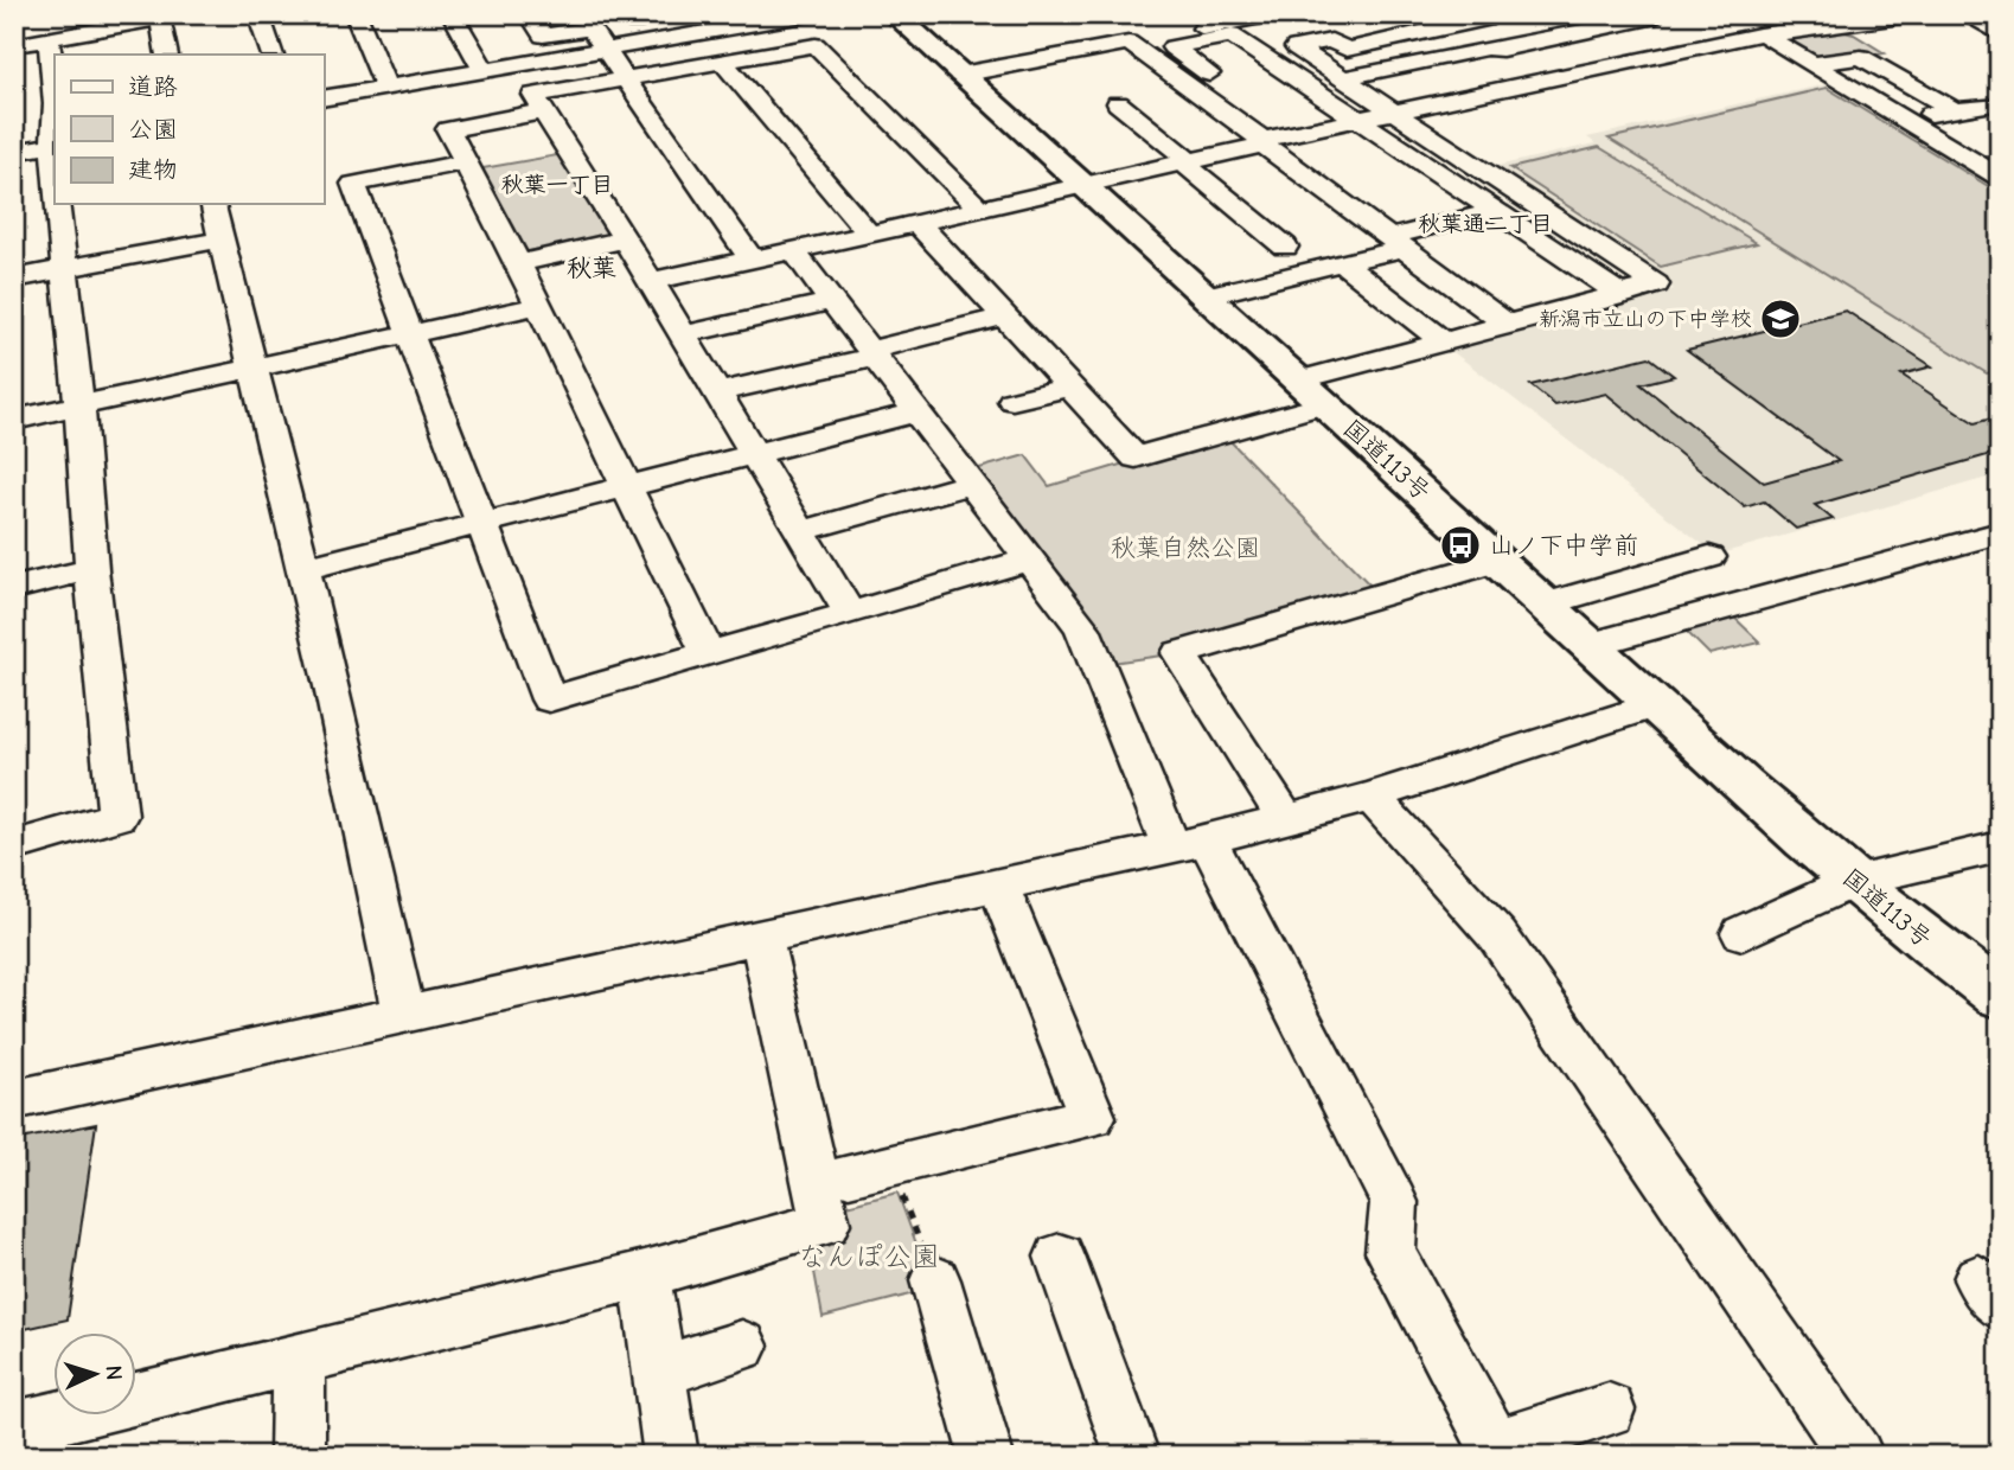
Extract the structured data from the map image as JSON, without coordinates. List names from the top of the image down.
{
  "streets": {
    "highway": ["国道113号"]
  },
  "districts": ["秋葉一丁目", "秋葉通二丁目", "秋葉"],
  "parks": ["秋葉自然公園", "なんぽ公園"],
  "places": {
    "school or university": ["新潟市立山の下中学校"],
    "bus stop": ["山ノ下中学前"]
  },
  "legend": ["道路", "公園", "建物"],
  "north": "right"
}
